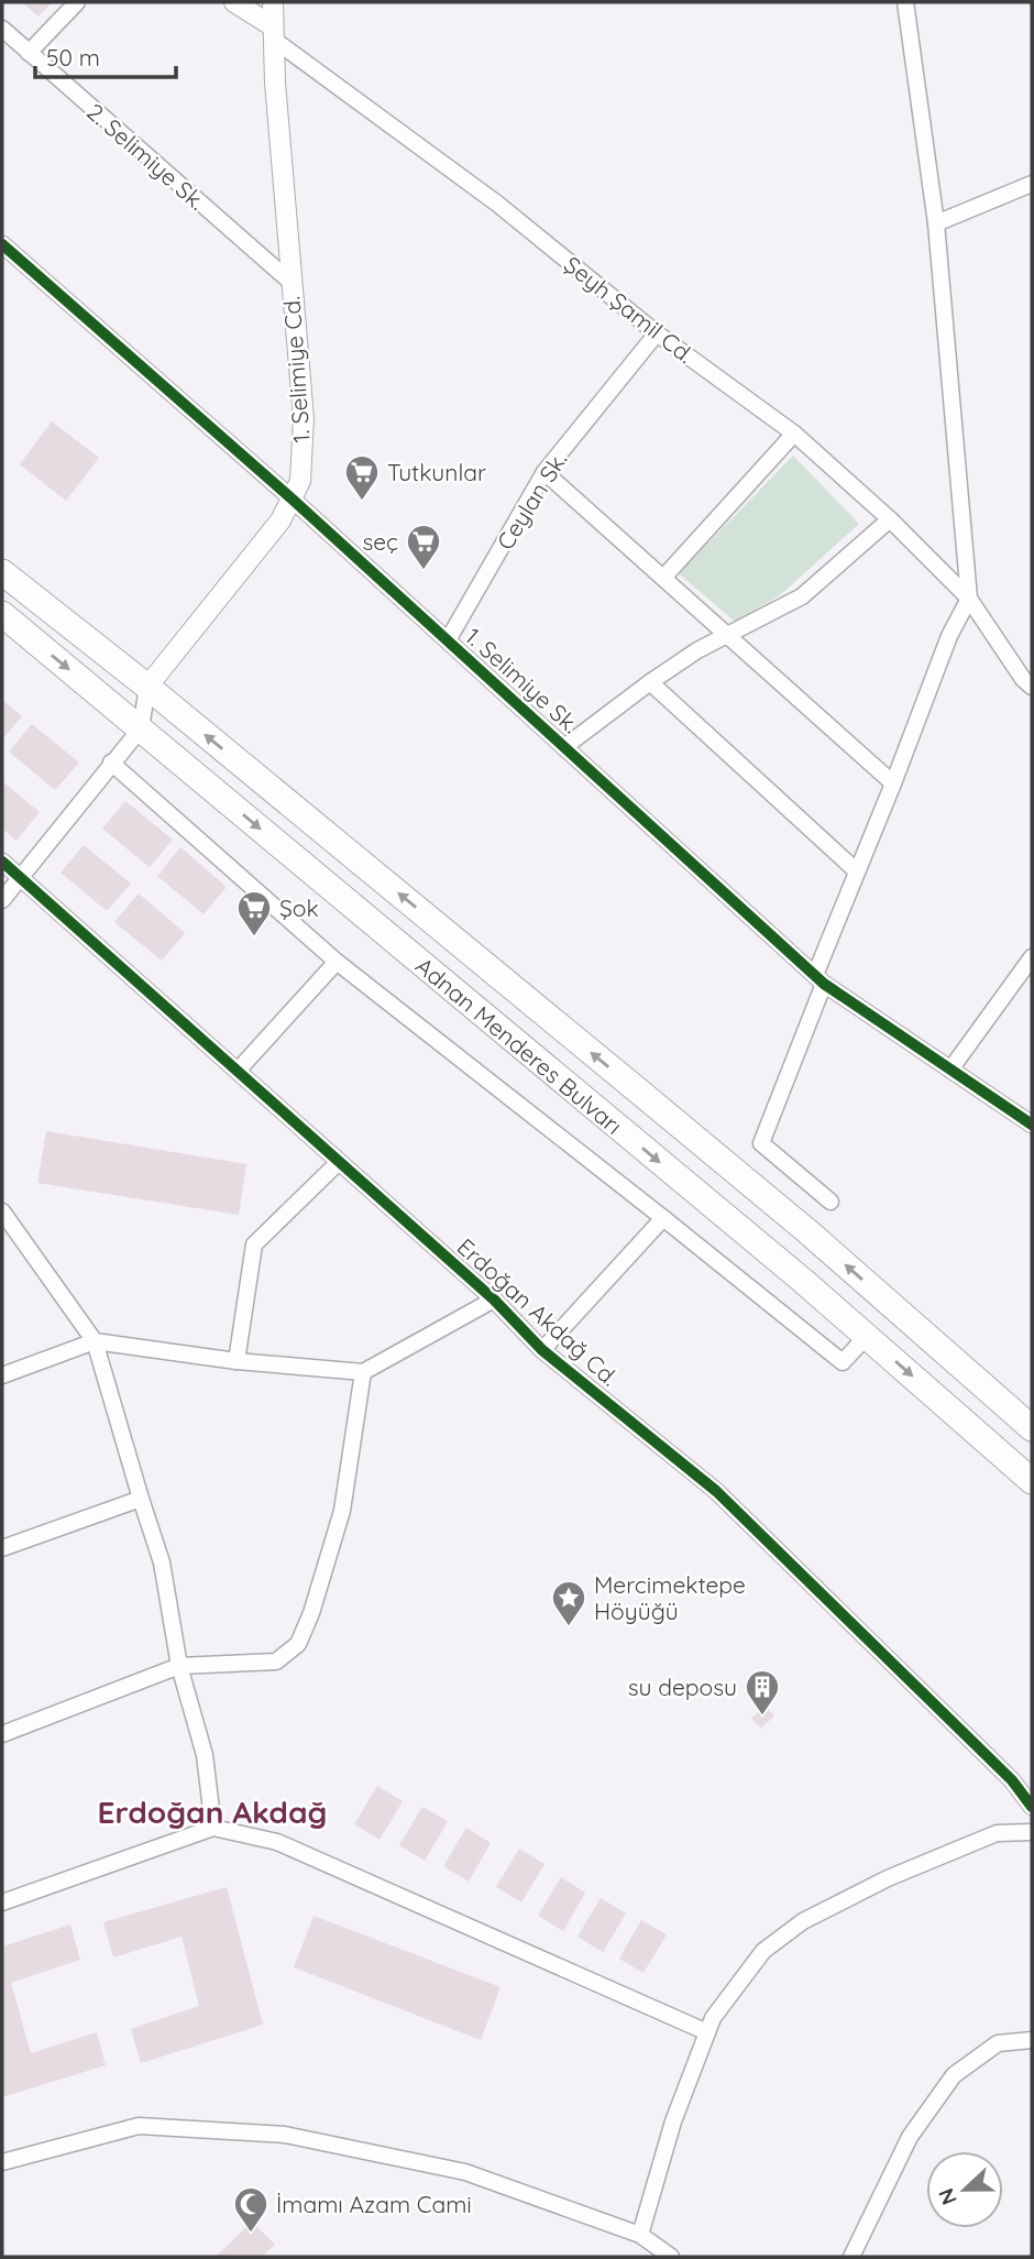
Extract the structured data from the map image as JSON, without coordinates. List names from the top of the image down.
{
  "streets": {
    "highway": ["Adnan Menderes Bulvarı"],
    "street": [
      "2. Selimiye Sk.",
      "Şeyh Şamil Cd.",
      "1. Selimiye Cd.",
      "Ceylan Sk.",
      "1. Selimiye Sk.",
      "Erdoğan Akdağ Cd."
    ]
  },
  "crossings": [
    ["2. Selimiye Sk.", "1. Selimiye Cd."],
    ["Şeyh Şamil Cd.", "1. Selimiye Cd."],
    ["Şeyh Şamil Cd.", "Ceylan Sk."],
    ["1. Selimiye Cd.", "1. Selimiye Sk."],
    ["1. Selimiye Cd.", "Adnan Menderes Bulvarı"],
    ["Ceylan Sk.", "1. Selimiye Sk."]
  ],
  "districts": ["Erdoğan Akdağ"],
  "places": {
    "supermarket": ["Tutkunlar", "seç", "Şok"],
    "place": ["Mercimektepe Höyüğü"],
    "building": ["su deposu"],
    "mosque": ["İmamı Azam Cami"]
  },
  "scale_bar": "50 m",
  "north": "left"
}
